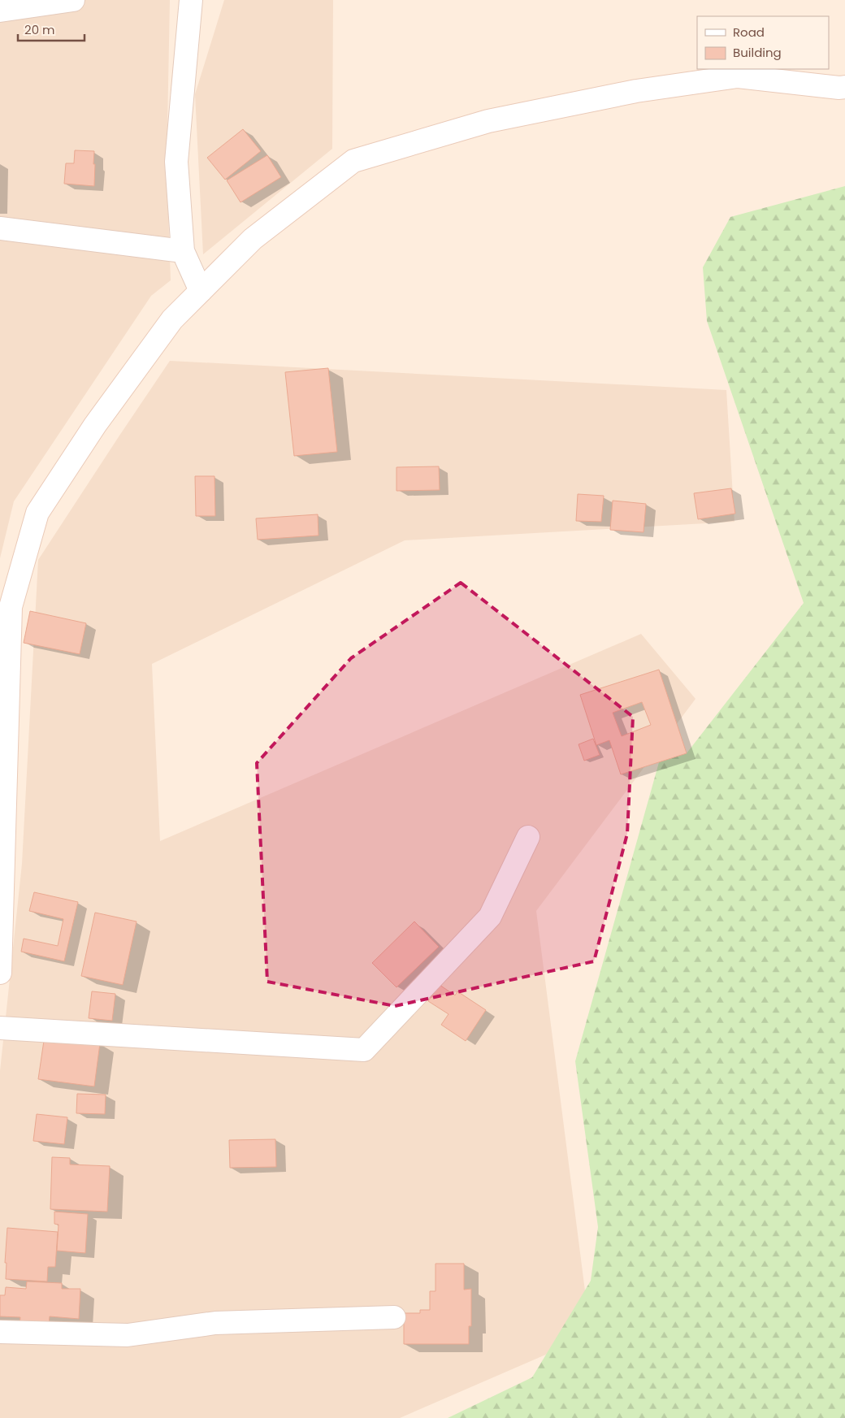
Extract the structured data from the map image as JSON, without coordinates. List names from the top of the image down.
{
  "legend": ["Road", "Building"],
  "scale_bar": "20 m"
}
